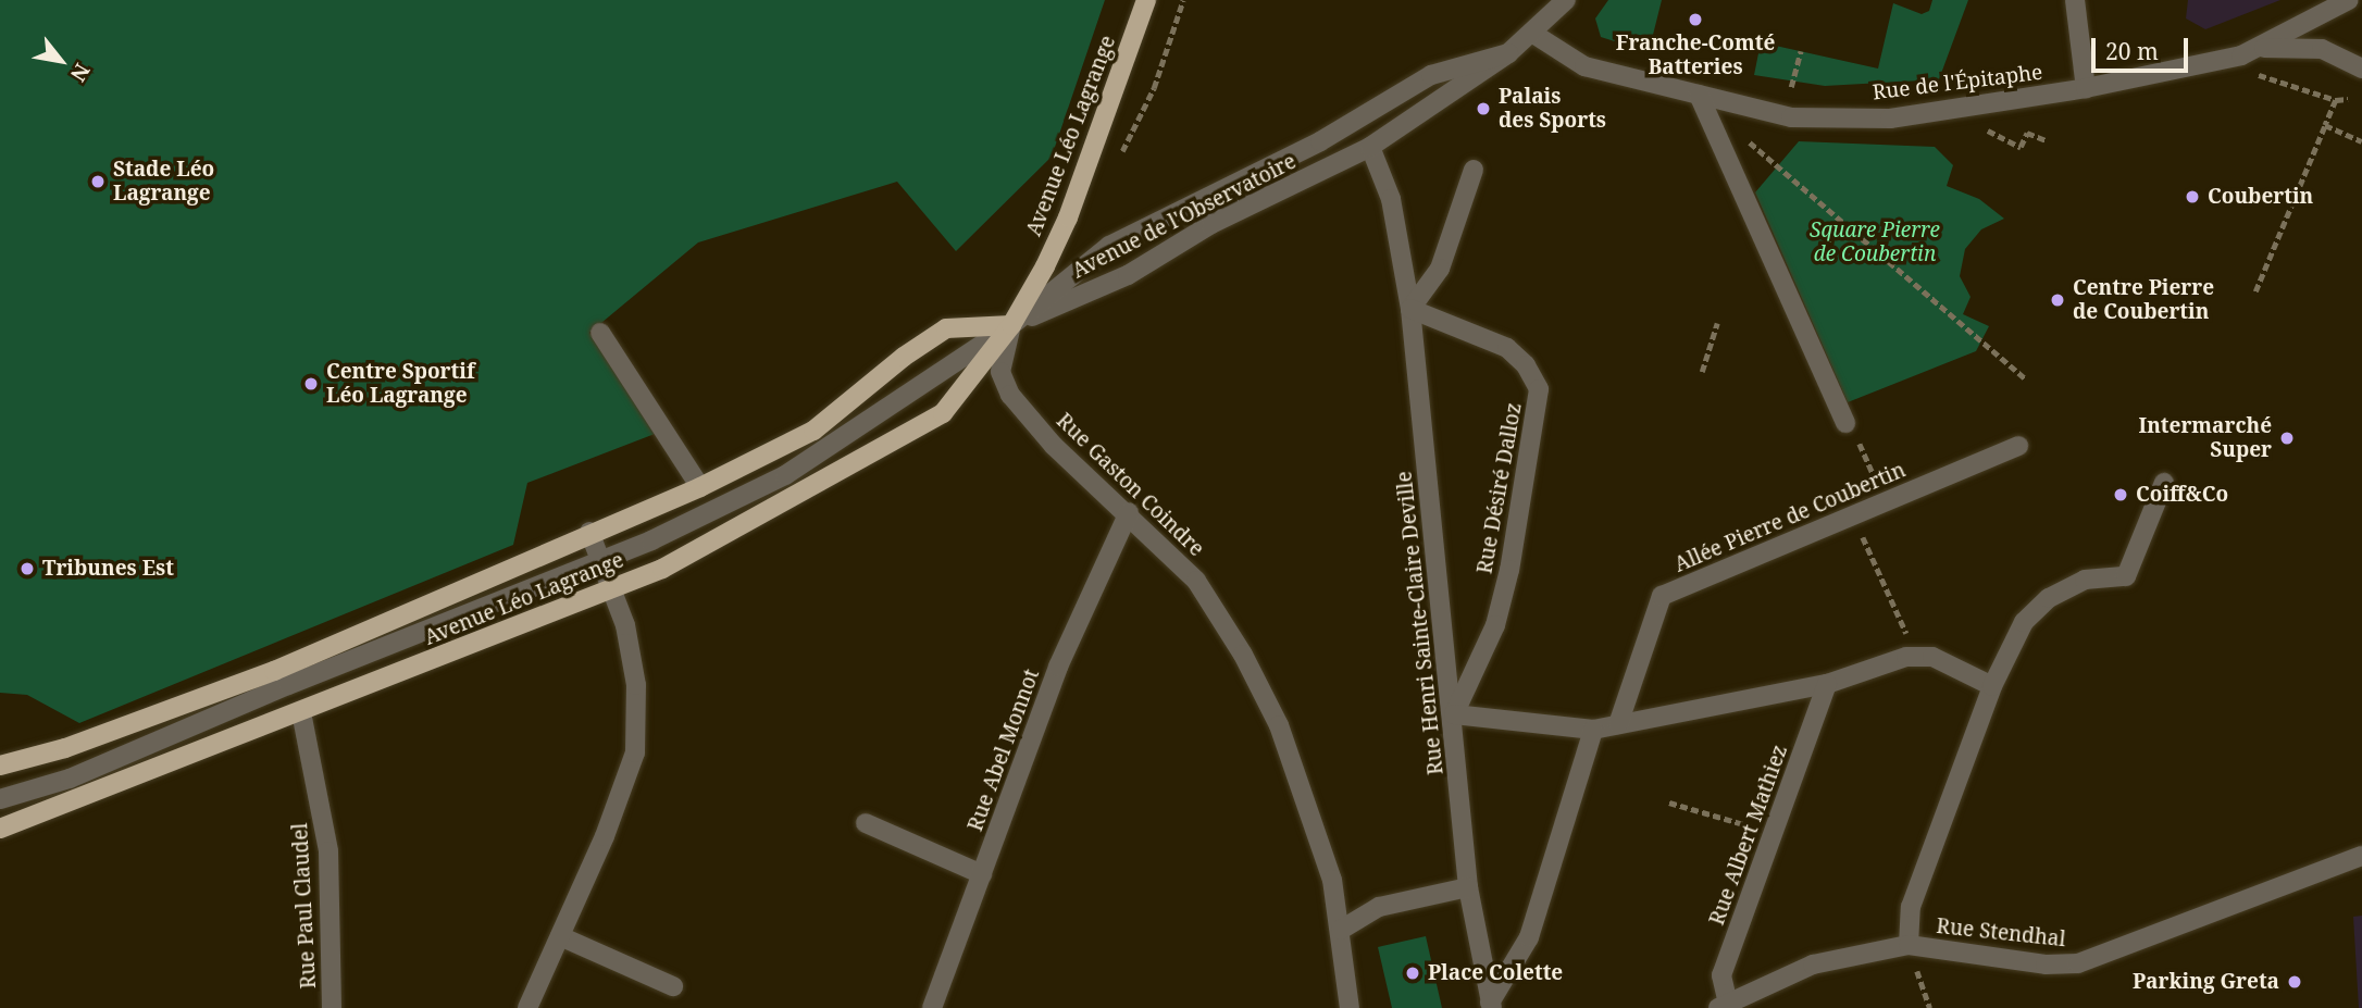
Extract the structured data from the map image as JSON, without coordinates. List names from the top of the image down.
{
  "streets": {
    "main road": ["Avenue Léo Lagrange"],
    "street": [
      "Rue de l'Épitaphe",
      "Avenue de l'Observatoire",
      "Rue Gaston Coindre",
      "Rue Désiré Dalloz",
      "Allée Pierre de Coubertin",
      "Rue Henri Sainte-Claire Deville",
      "Rue Abel Monnot",
      "Rue Albert Mathiez",
      "Rue Paul Claudel",
      "Rue Stendhal"
    ]
  },
  "crossings": [
    ["Rue de l'Épitaphe", "Avenue de l'Observatoire"],
    ["Avenue Léo Lagrange", "Avenue de l'Observatoire"],
    ["Avenue Léo Lagrange", "Rue Gaston Coindre"],
    ["Avenue Léo Lagrange", "Rue Paul Claudel"],
    ["Avenue de l'Observatoire", "Rue Gaston Coindre"],
    ["Avenue de l'Observatoire", "Rue Henri Sainte-Claire Deville"],
    ["Rue Gaston Coindre", "Rue Abel Monnot"],
    ["Rue Désiré Dalloz", "Rue Henri Sainte-Claire Deville"],
    ["Rue Albert Mathiez", "Rue Stendhal"]
  ],
  "parks": ["Square Pierre de Coubertin"],
  "places": [
    "Franche-Comté Batteries",
    "Palais des Sports",
    "Stade Léo Lagrange",
    "Coubertin",
    "Centre Pierre de Coubertin",
    "Centre Sportif Léo Lagrange",
    "Intermarché Super",
    "Coiff&Co",
    "Tribunes Est",
    "Place Colette",
    "Parking Greta"
  ],
  "scale_bar": "20 m",
  "north": "bottom right"
}
